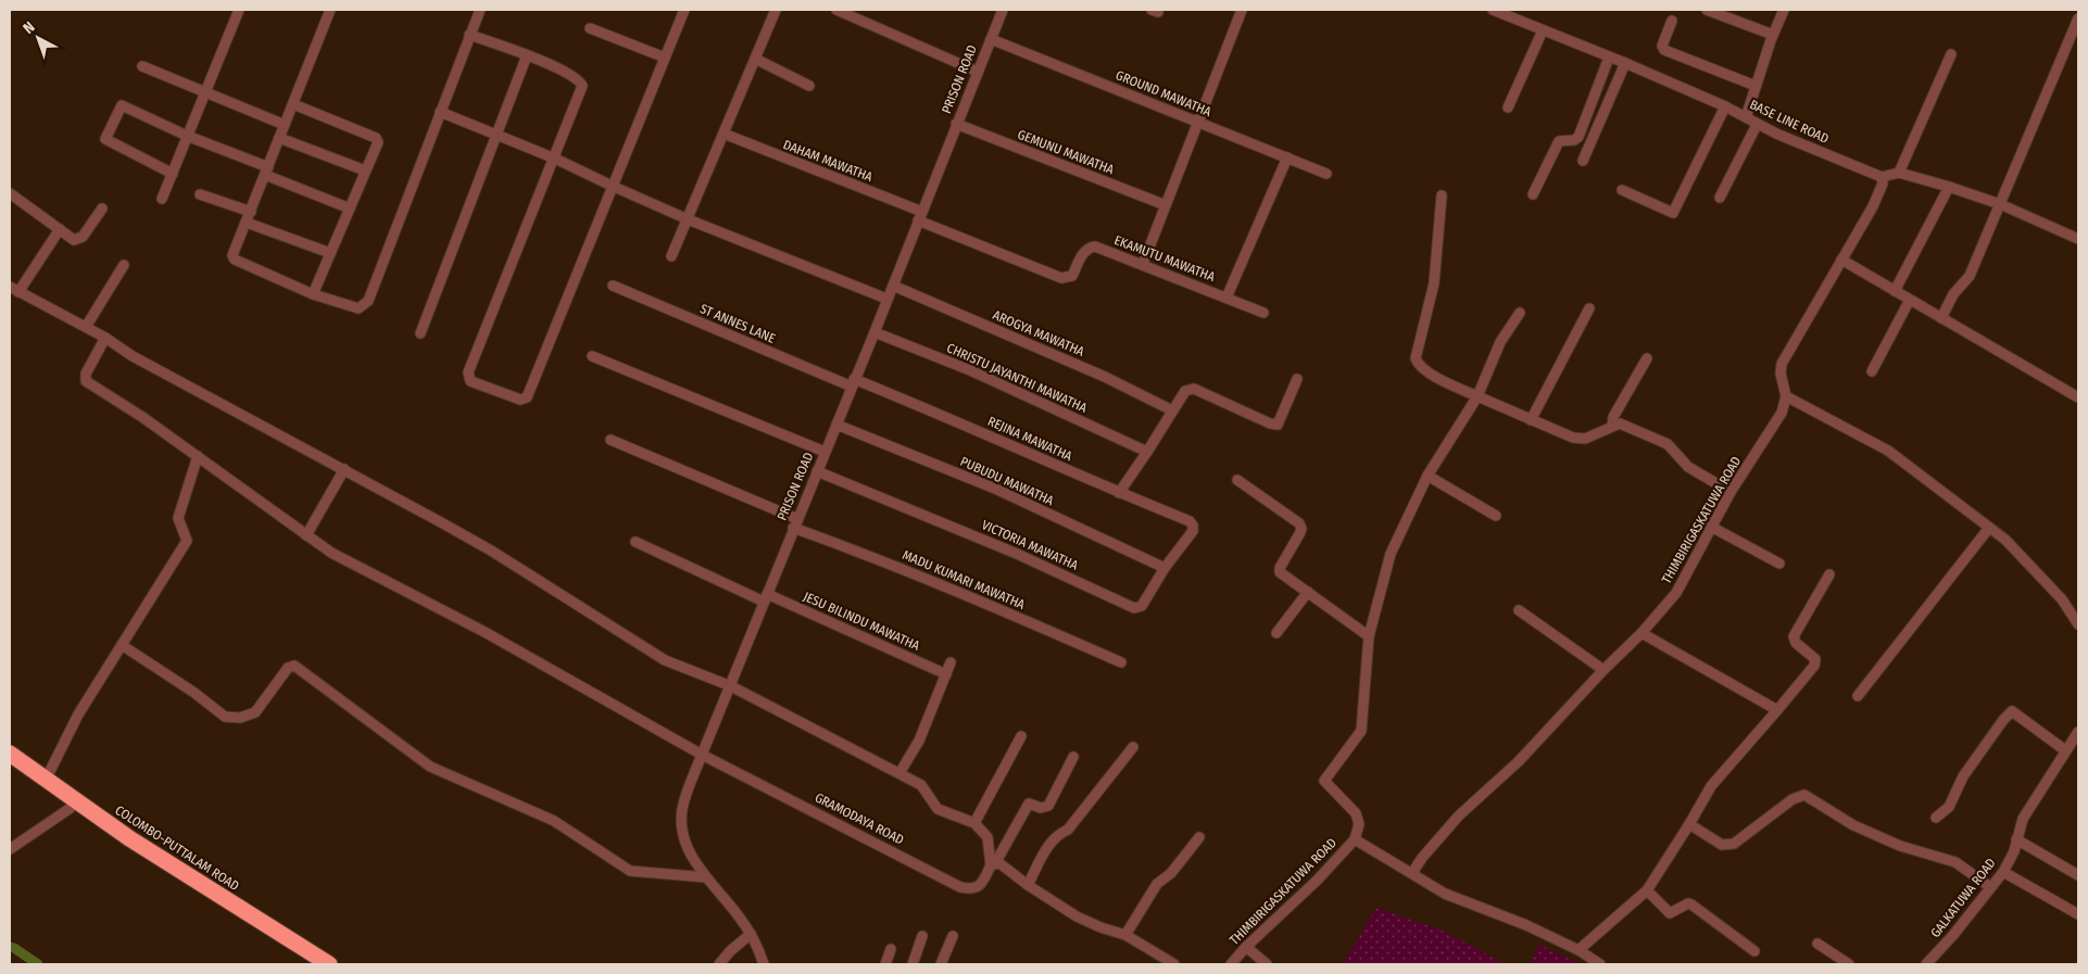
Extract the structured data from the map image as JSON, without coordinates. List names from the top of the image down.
{
  "streets": {
    "highway": ["COLOMBO-PUTTALAM ROAD"],
    "street": [
      "PRISON ROAD",
      "GROUND MAWATHA",
      "BASE LINE ROAD",
      "GEMUNU MAWATHA",
      "DAHAM MAWATHA",
      "EKAMUTU MAWATHA",
      "ST ANNES LANE",
      "AROGYA MAWATHA",
      "CHRISTU JAYANTHI MAWATHA",
      "REJINA MAWATHA",
      "PUBUDU MAWATHA",
      "THIMBIRIGASKATUWA ROAD",
      "VICTORIA MAWATHA",
      "MADU KUMARI MAWATHA",
      "JESU BILINDU MAWATHA",
      "GRAMODAYA ROAD",
      "GALKATUWA ROAD"
    ]
  },
  "crossings": [
    ["PRISON ROAD", "GROUND MAWATHA"],
    ["PRISON ROAD", "GEMUNU MAWATHA"],
    ["PRISON ROAD", "DAHAM MAWATHA"],
    ["PRISON ROAD", "EKAMUTU MAWATHA"],
    ["PRISON ROAD", "ST ANNES LANE"],
    ["PRISON ROAD", "AROGYA MAWATHA"],
    ["PRISON ROAD", "CHRISTU JAYANTHI MAWATHA"],
    ["PRISON ROAD", "REJINA MAWATHA"],
    ["PRISON ROAD", "PUBUDU MAWATHA"],
    ["PRISON ROAD", "VICTORIA MAWATHA"],
    ["PRISON ROAD", "MADU KUMARI MAWATHA"],
    ["PRISON ROAD", "JESU BILINDU MAWATHA"],
    ["PRISON ROAD", "GRAMODAYA ROAD"],
    ["DAHAM MAWATHA", "EKAMUTU MAWATHA"],
    ["ST ANNES LANE", "REJINA MAWATHA"],
    ["REJINA MAWATHA", "VICTORIA MAWATHA"],
    ["PUBUDU MAWATHA", "VICTORIA MAWATHA"]
  ],
  "north": "top left"
}
